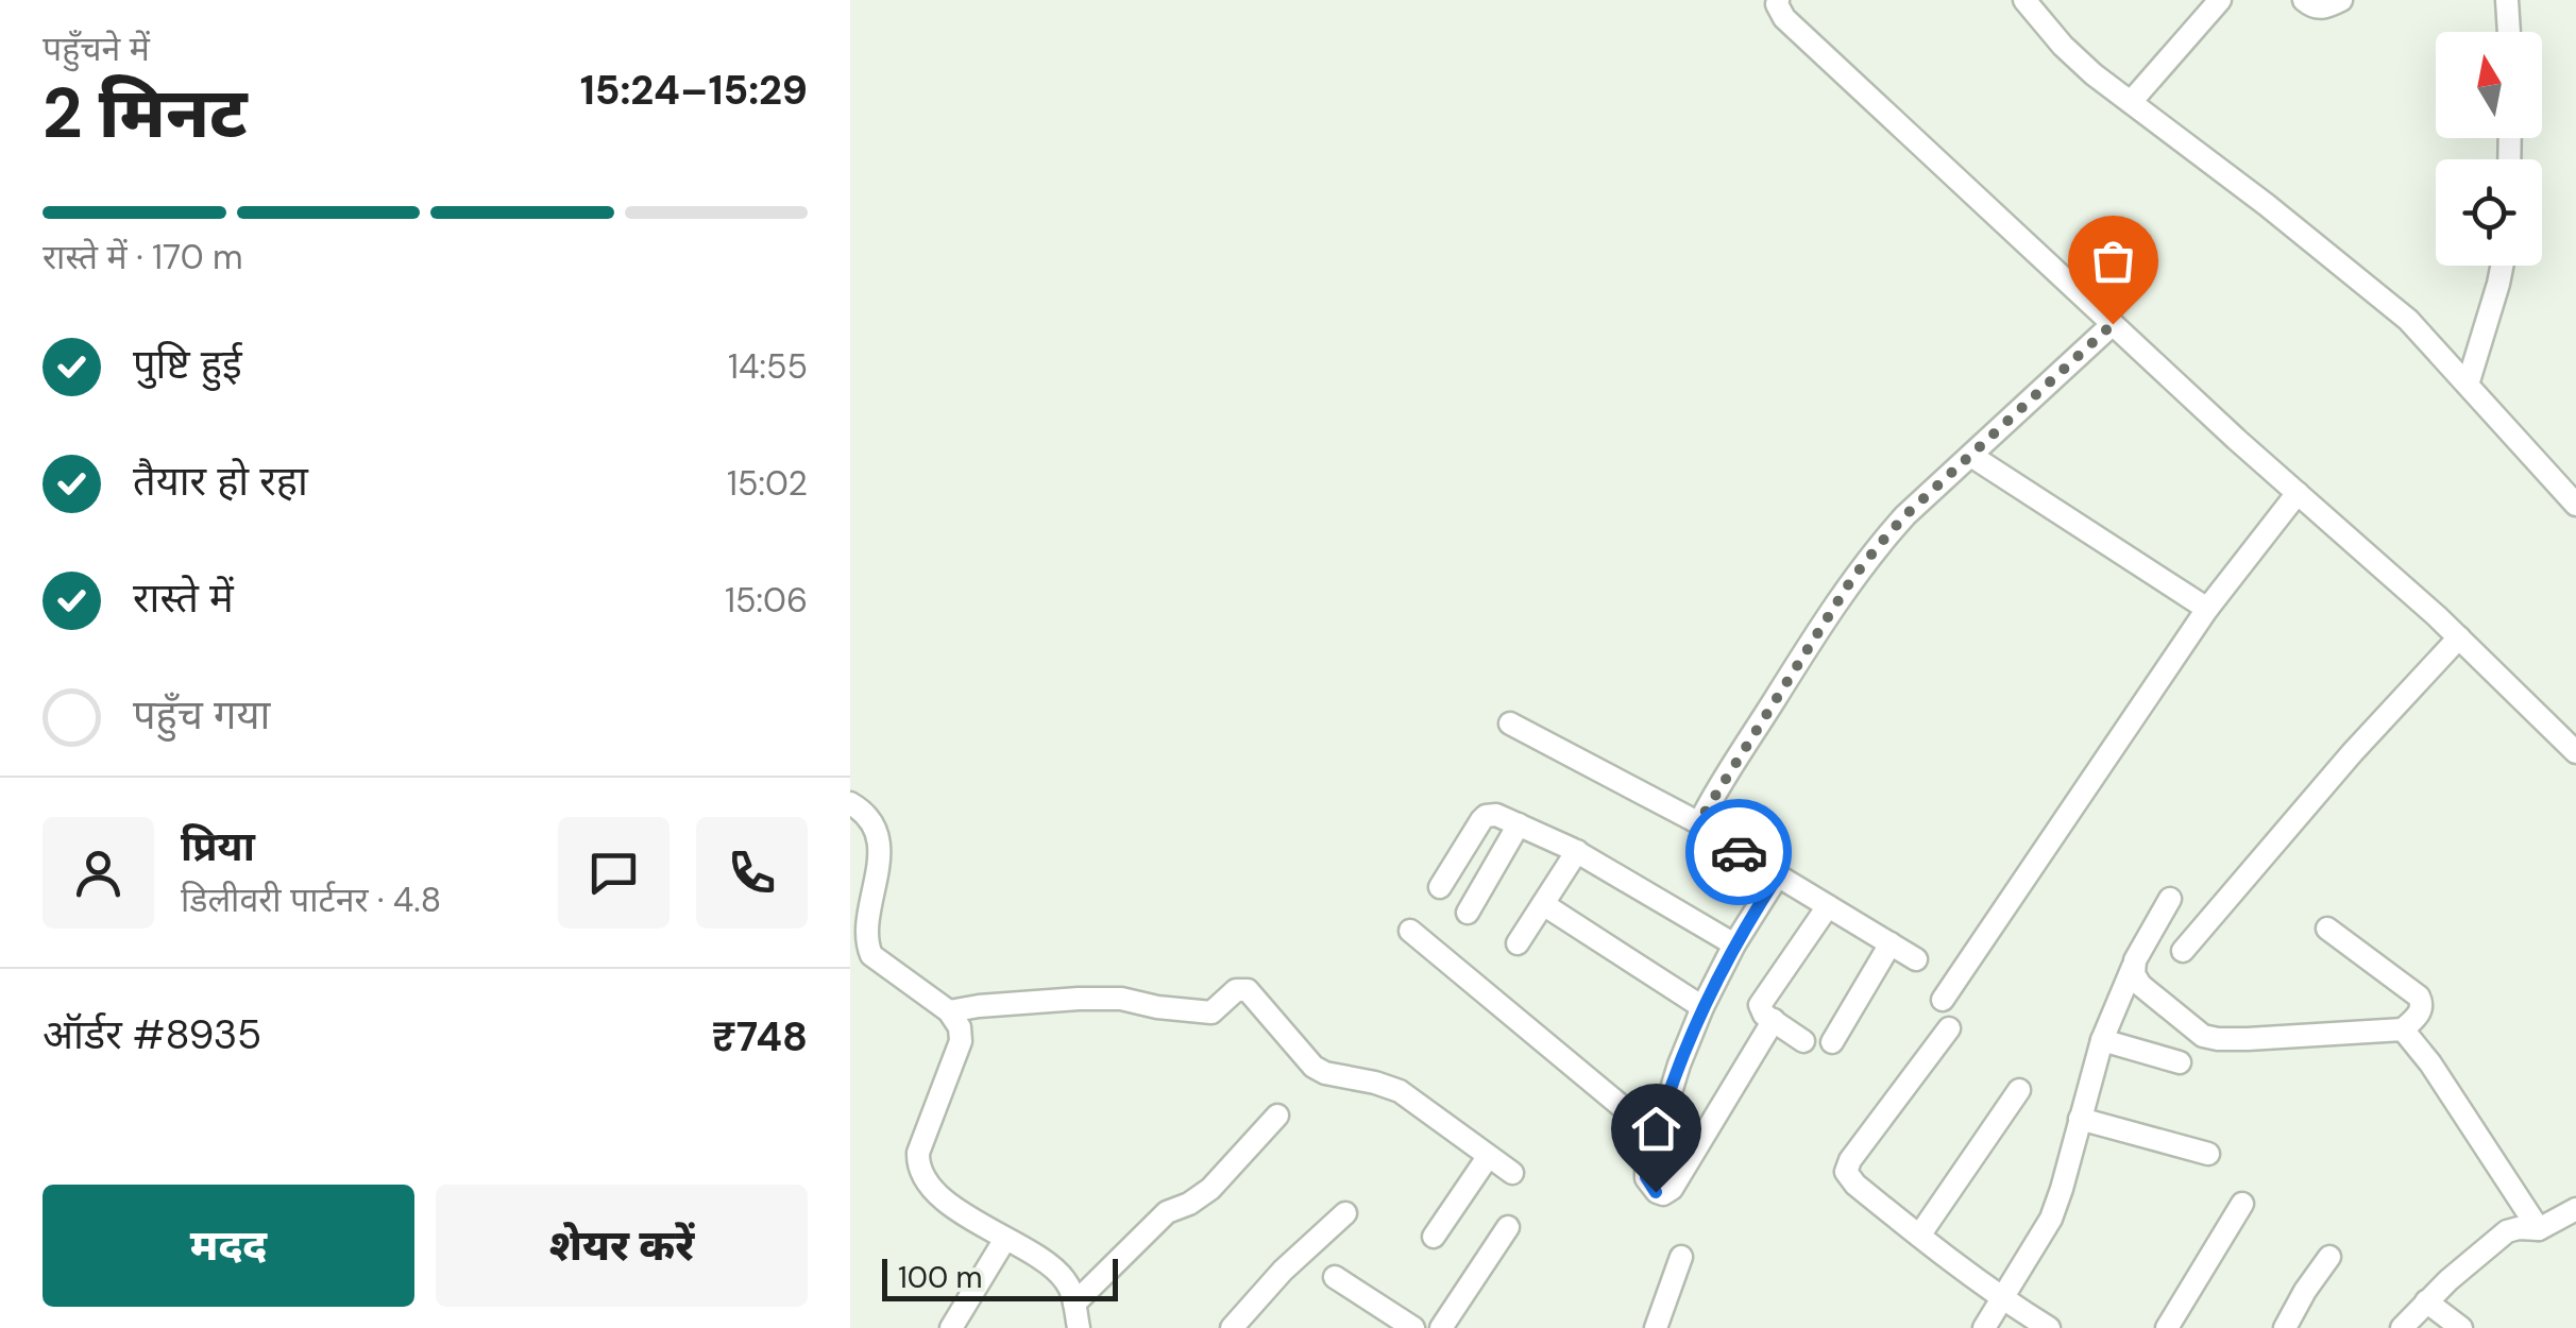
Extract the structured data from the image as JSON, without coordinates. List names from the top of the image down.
{
  "scale_bar": "100 m",
  "north": "top",
  "page": {
    "heading": ["2 मिनट", "पहुँचने में", "15:24–15:29"],
    "panel": [
      "प्रिया",
      "डिलीवरी पार्टनर · 4.8",
      "ऑर्डर #8935",
      "₹748"
    ],
    "bar": "रास्ते में · 170 m",
    "list": [
      ["पुष्टि हुई", "14:55"],
      ["तैयार हो रहा", "15:02"],
      ["रास्ते में", "15:06"],
      "पहुँच गया"
    ],
    "buttons": ["मदद", "शेयर करें"],
    "scale": "100 m"
  }
}
